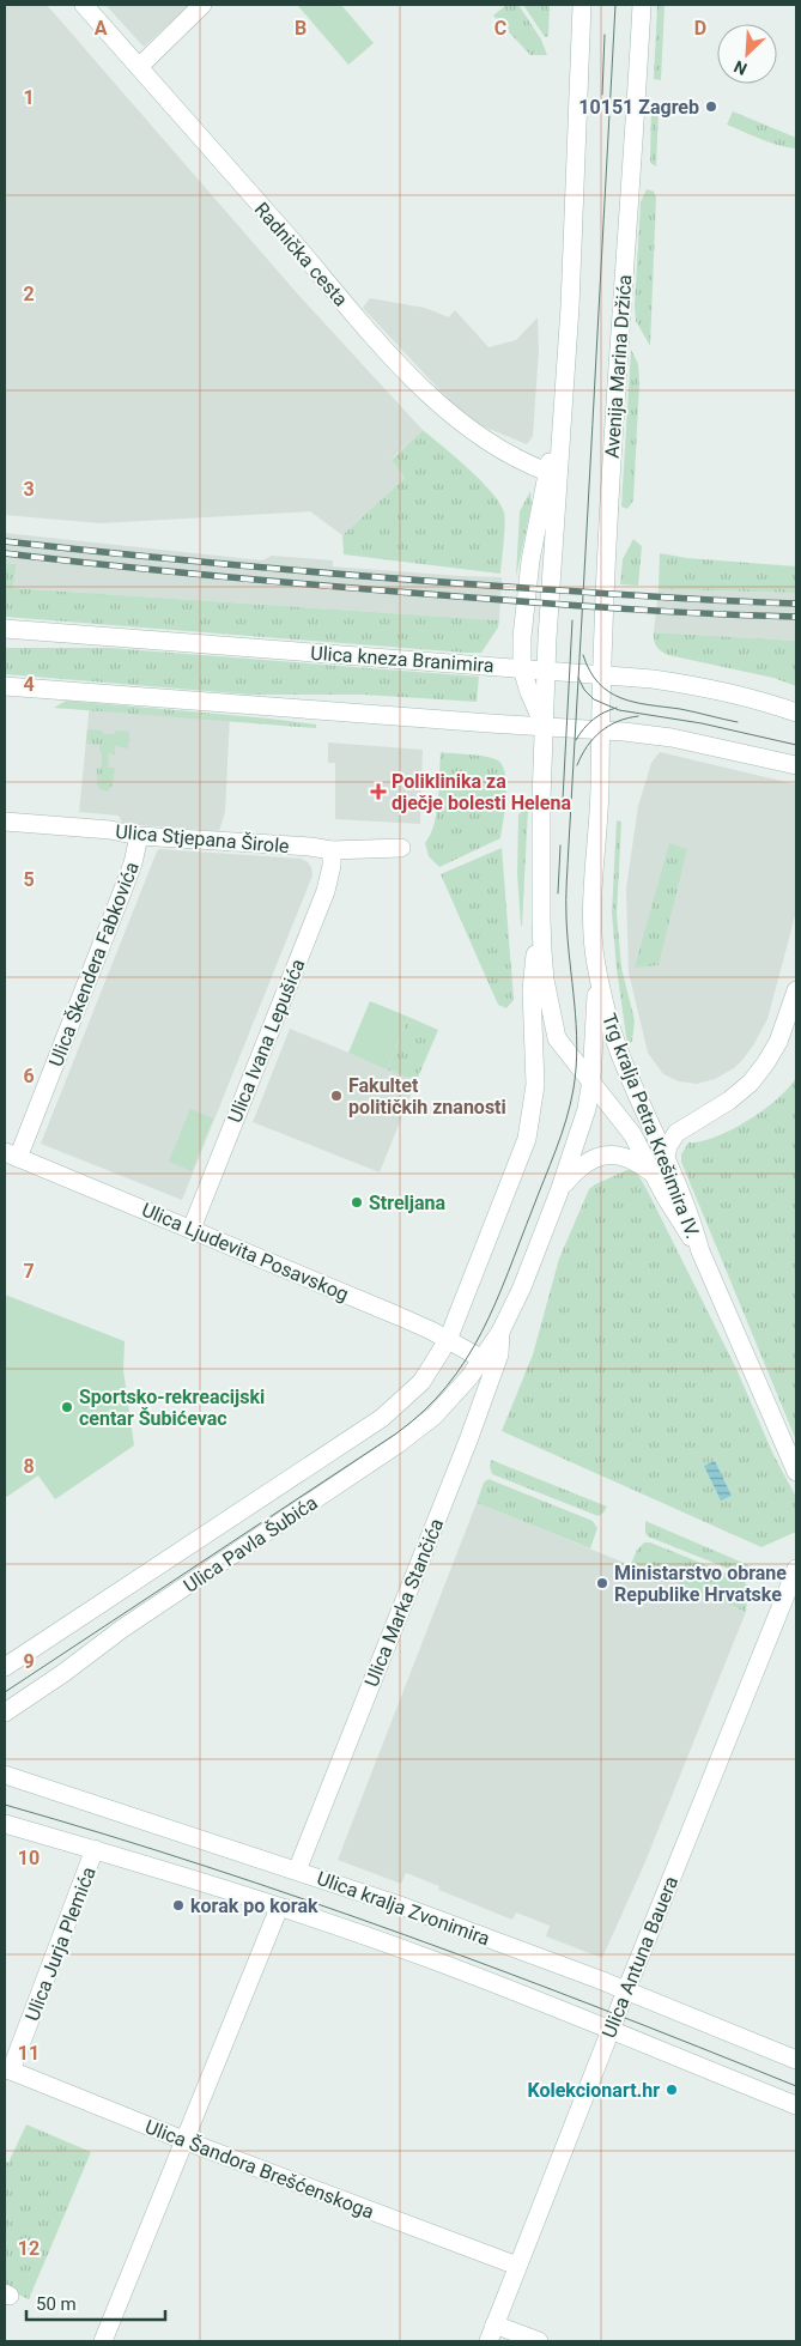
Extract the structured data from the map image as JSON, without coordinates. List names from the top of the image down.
{
  "streets": {
    "main road": [
      "Radnička cesta",
      "Avenija Marina Držića",
      "Ulica kneza Branimira",
      "Ulica Stjepana Širole",
      "Ulica Škendera Fabkovića",
      "Ulica Ivana Lepušića",
      "Trg kralja Petra Krešimira IV.",
      "Ulica Ljudevita Posavskog",
      "Ulica Pavla Šubića",
      "Ulica Marka Stančića",
      "Ulica kralja Zvonimira",
      "Ulica Jurja Plemića",
      "Ulica Antuna Bauera",
      "Ulica Šandora Brešćenskoga"
    ]
  },
  "crossings": [
    ["Avenija Marina Držića", "Ulica kneza Branimira"],
    ["Avenija Marina Držića", "Trg kralja Petra Krešimira IV."],
    ["Ulica Stjepana Širole", "Ulica Škendera Fabkovića"],
    ["Ulica Stjepana Širole", "Ulica Ivana Lepušića"],
    ["Ulica Škendera Fabkovića", "Ulica Ljudevita Posavskog"],
    ["Ulica Ivana Lepušića", "Ulica Ljudevita Posavskog"],
    ["Trg kralja Petra Krešimira IV.", "Ulica Ljudevita Posavskog"],
    ["Trg kralja Petra Krešimira IV.", "Ulica Pavla Šubića"],
    ["Trg kralja Petra Krešimira IV.", "Ulica Marka Stančića"],
    ["Ulica Ljudevita Posavskog", "Ulica Pavla Šubića"],
    ["Ulica Marka Stančića", "Ulica kralja Zvonimira"],
    ["Ulica kralja Zvonimira", "Ulica Jurja Plemića"],
    ["Ulica kralja Zvonimira", "Ulica Antuna Bauera"],
    ["Ulica Jurja Plemića", "Ulica Šandora Brešćenskoga"],
    ["Ulica Antuna Bauera", "Ulica Šandora Brešćenskoga"]
  ],
  "places": {
    "other": [
      "10151 Zagreb",
      "Fakultet političkih znanosti",
      "Streljana",
      "Sportsko-rekreacijski centar Šubićevac",
      "Ministarstvo obrane Republike Hrvatske",
      "korak po korak",
      "Kolekcionart.hr"
    ],
    "health": ["Poliklinika za dječje bolesti Helena"]
  },
  "scale_bar": "50 m",
  "north": "bottom left",
  "grid": {
    "columns": [
      "A",
      "B",
      "C",
      "D"
    ],
    "rows": [
      "1",
      "2",
      "3",
      "4",
      "5",
      "6",
      "7",
      "8",
      "9",
      "10",
      "11",
      "12"
    ]
  }
}
